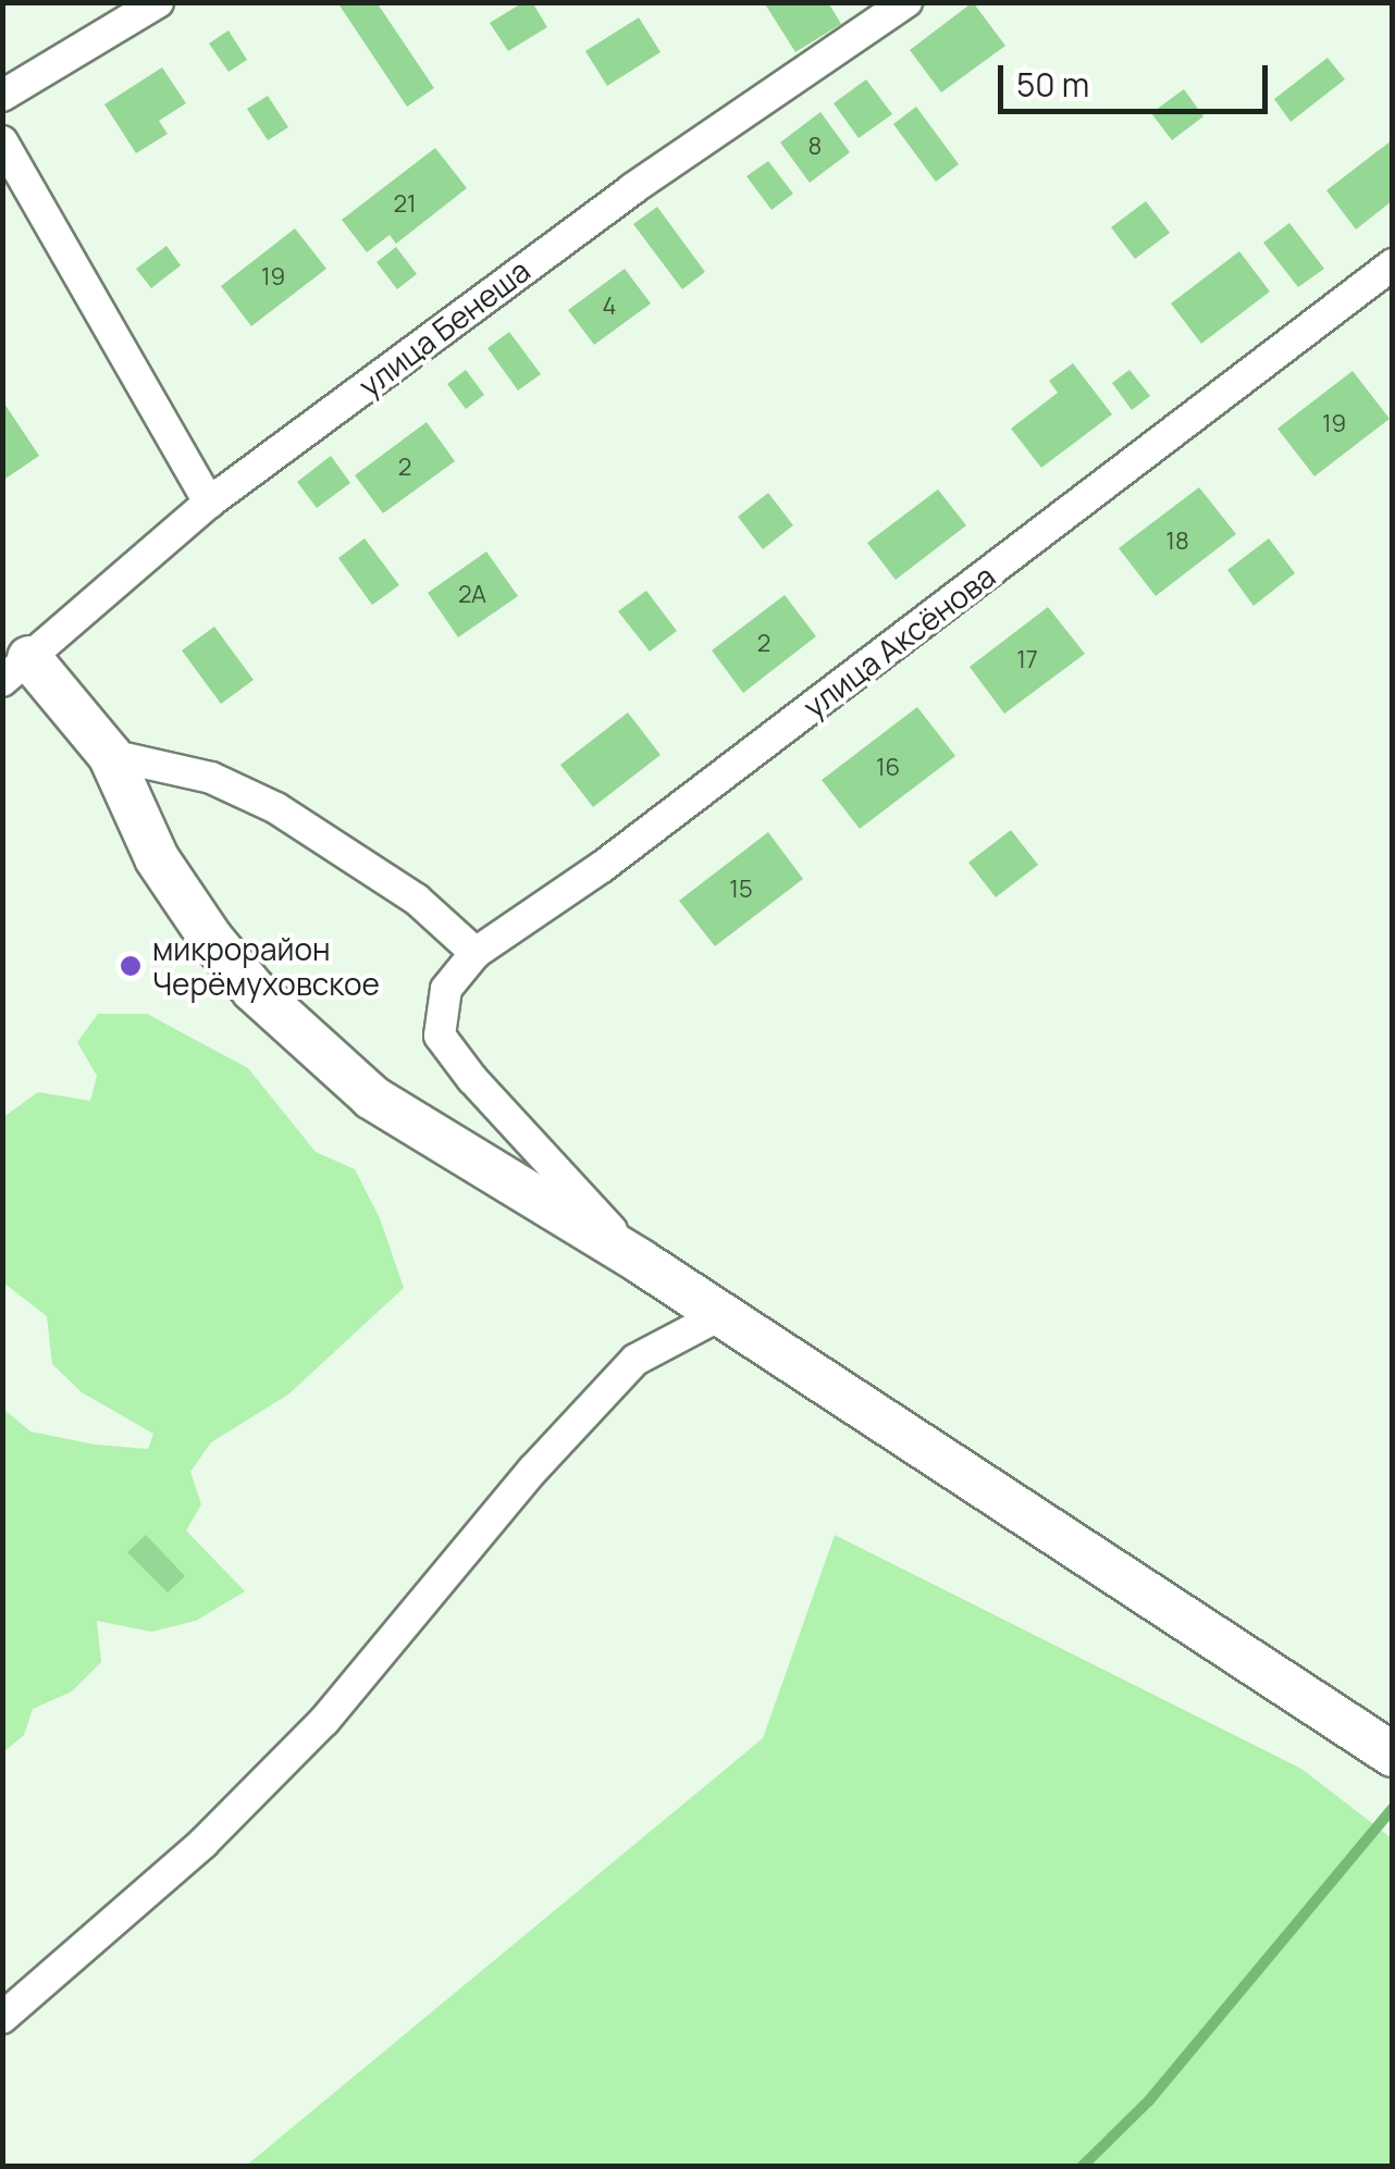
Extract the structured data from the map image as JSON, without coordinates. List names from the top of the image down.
{
  "streets": {
    "street": ["улица Бенеша", "улица Аксёнова"]
  },
  "places": ["микрорайон Черёмуховское"],
  "house_numbers": [
    "8",
    "21",
    "19",
    "4",
    "19",
    "2",
    "18",
    "2А",
    "2",
    "17",
    "16",
    "15"
  ],
  "scale_bar": "50 m"
}
